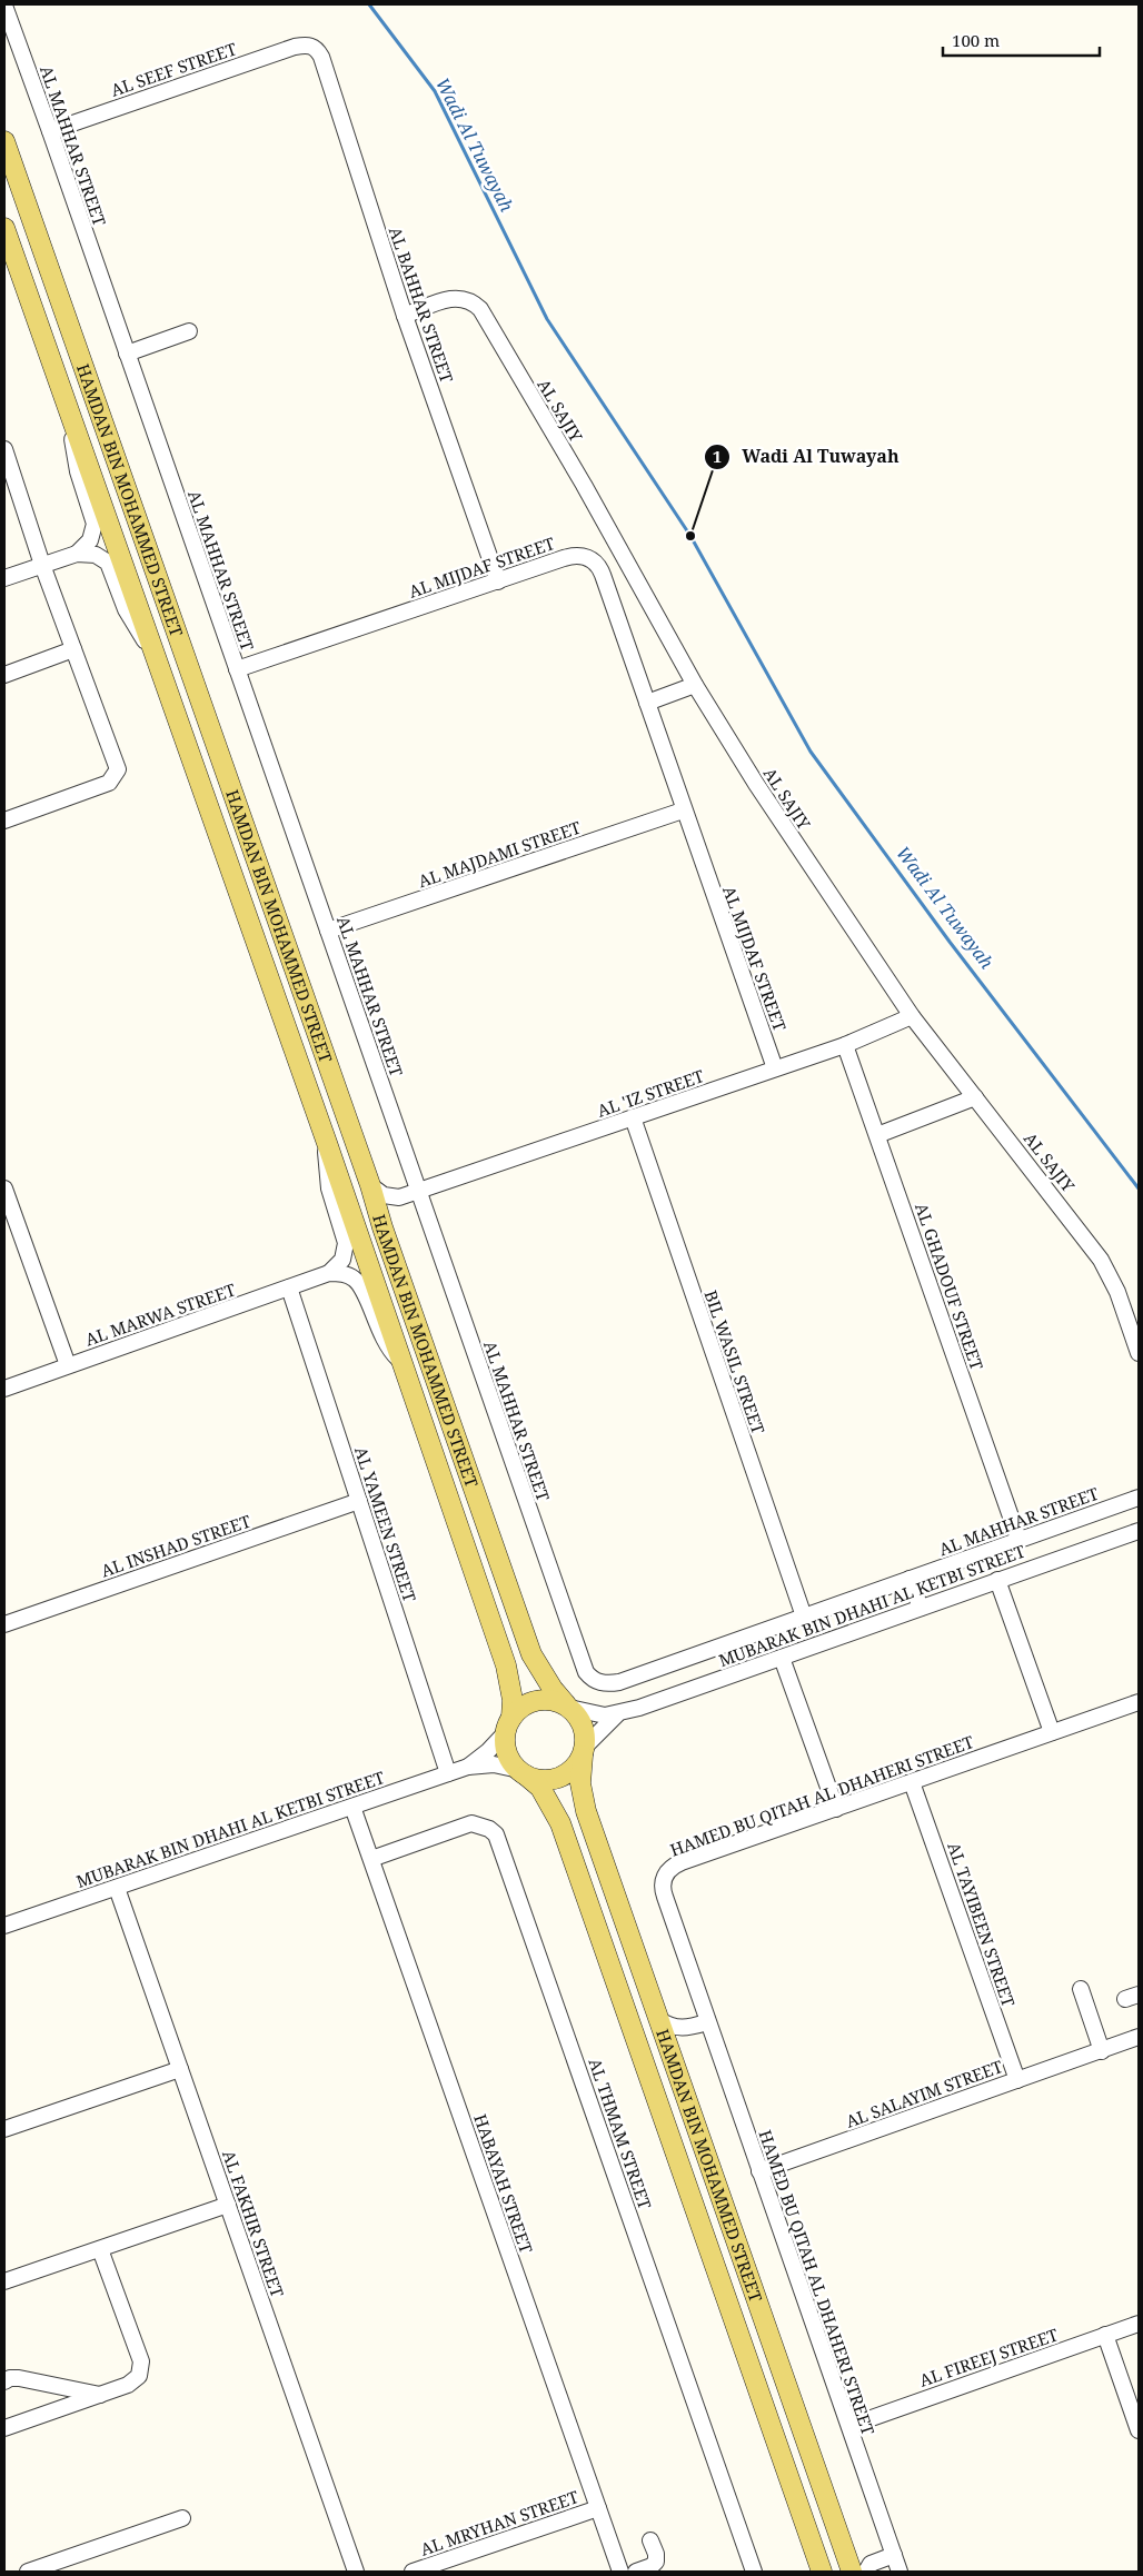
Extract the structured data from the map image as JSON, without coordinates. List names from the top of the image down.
{
  "streets": {
    "main road": ["HAMDAN BIN MOHAMMED STREET"],
    "street": [
      "AL SEEF STREET",
      "AL MAHHAR STREET",
      "AL BAHHAR STREET",
      "AL SAJIY",
      "AL MIJDAF STREET",
      "AL MAJDAMI STREET",
      "AL 'IZ STREET",
      "AL GHADOUF STREET",
      "AL MARWA STREET",
      "BIL WASIL STREET",
      "AL YAMEEN STREET",
      "AL INSHAD STREET",
      "MUBARAK BIN DHAHI AL KETBI STREET",
      "HAMED BU QITAH AL DHAHERI STREET",
      "AL TAYIBEEN STREET",
      "AL SALAYIM STREET",
      "AL THMAM STREET",
      "HABAYAH STREET",
      "AL FAKHIR STREET",
      "AL FIREEJ STREET",
      "AL MRYHAN STREET"
    ]
  },
  "crossings": [
    ["AL SEEF STREET", "AL MAHHAR STREET"],
    ["AL SEEF STREET", "AL BAHHAR STREET"],
    ["AL MAHHAR STREET", "AL MIJDAF STREET"],
    ["AL MAHHAR STREET", "AL MAJDAMI STREET"],
    ["AL MAHHAR STREET", "AL 'IZ STREET"],
    ["AL MAHHAR STREET", "AL GHADOUF STREET"],
    ["AL MAHHAR STREET", "BIL WASIL STREET"],
    ["AL BAHHAR STREET", "AL SAJIY"],
    ["AL BAHHAR STREET", "AL MIJDAF STREET"],
    ["AL SAJIY", "AL 'IZ STREET"],
    ["HAMDAN BIN MOHAMMED STREET", "MUBARAK BIN DHAHI AL KETBI STREET"],
    ["AL MIJDAF STREET", "AL MAJDAMI STREET"],
    ["AL MIJDAF STREET", "AL 'IZ STREET"],
    ["AL 'IZ STREET", "AL GHADOUF STREET"],
    ["AL 'IZ STREET", "BIL WASIL STREET"],
    ["AL MARWA STREET", "AL YAMEEN STREET"],
    ["AL YAMEEN STREET", "AL INSHAD STREET"],
    ["AL YAMEEN STREET", "MUBARAK BIN DHAHI AL KETBI STREET"],
    ["MUBARAK BIN DHAHI AL KETBI STREET", "HABAYAH STREET"],
    ["MUBARAK BIN DHAHI AL KETBI STREET", "AL FAKHIR STREET"],
    ["HAMED BU QITAH AL DHAHERI STREET", "AL TAYIBEEN STREET"],
    ["HAMED BU QITAH AL DHAHERI STREET", "AL SALAYIM STREET"],
    ["HAMED BU QITAH AL DHAHERI STREET", "AL FIREEJ STREET"],
    ["AL TAYIBEEN STREET", "AL SALAYIM STREET"],
    ["AL THMAM STREET", "HABAYAH STREET"],
    ["HABAYAH STREET", "AL MRYHAN STREET"]
  ],
  "water": ["Wadi Al Tuwayah"],
  "places": ["Wadi Al Tuwayah"],
  "scale_bar": "100 m"
}
